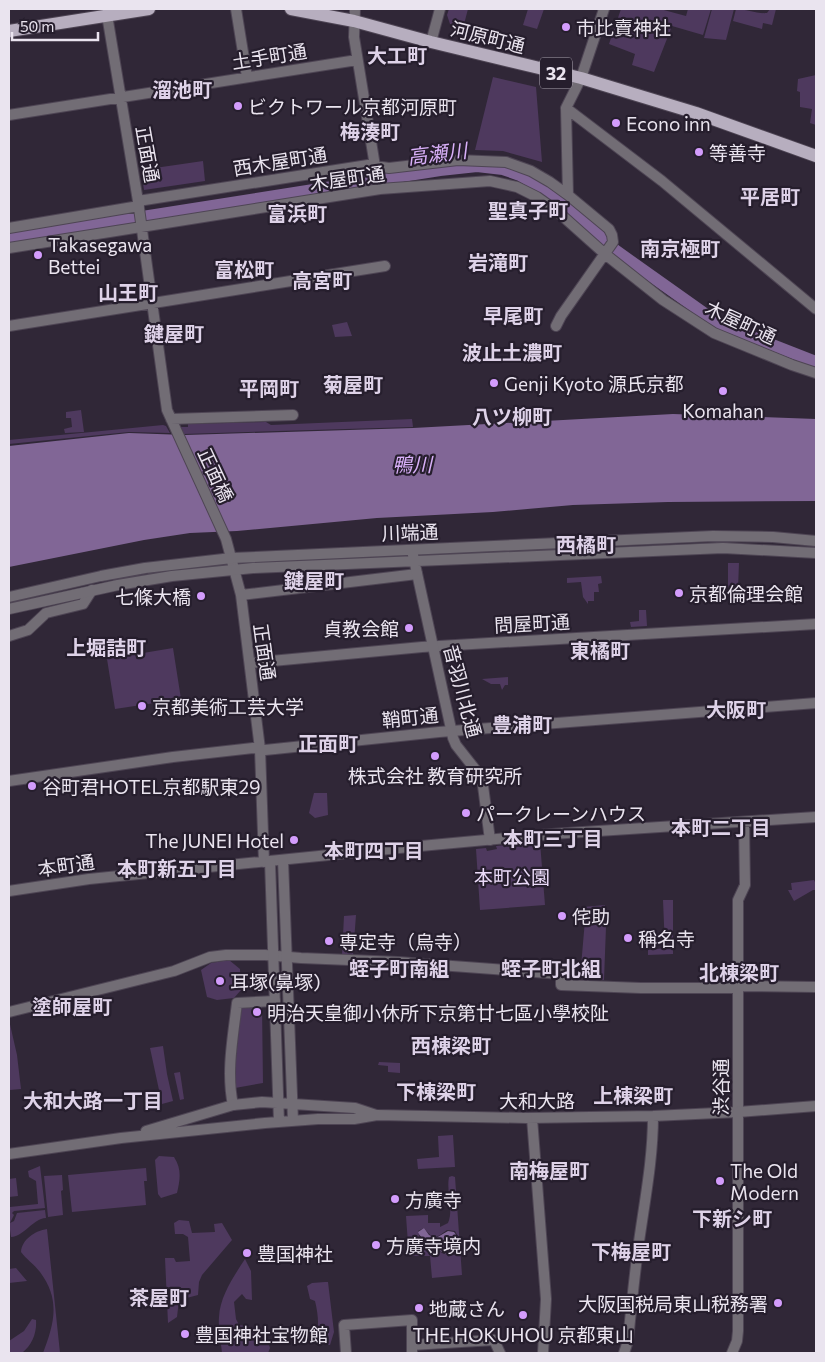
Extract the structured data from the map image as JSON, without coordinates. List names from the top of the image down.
{
  "streets": {
    "main road": ["河原町通", "32"],
    "street": [
      "土手町通",
      "正面通",
      "西木屋町通",
      "木屋町通",
      "正面橋",
      "川端通",
      "問屋町通",
      "音羽川北通",
      "鞘町通",
      "本町通",
      "渋谷通",
      "大和大路"
    ]
  },
  "crossings": [
    ["土手町通", "正面通"],
    ["正面通", "西木屋町通"],
    ["正面通", "正面橋"],
    ["正面通", "川端通"],
    ["正面通", "問屋町通"],
    ["正面通", "鞘町通"],
    ["正面通", "本町通"],
    ["西木屋町通", "木屋町通"],
    ["川端通", "音羽川北通"],
    ["問屋町通", "音羽川北通"],
    ["音羽川北通", "鞘町通"],
    ["音羽川北通", "本町通"],
    ["本町通", "渋谷通"],
    ["渋谷通", "大和大路"]
  ],
  "districts": [
    "大工町",
    "溜池町",
    "梅湊町",
    "平居町",
    "聖真子町",
    "富浜町",
    "南京極町",
    "岩滝町",
    "富松町",
    "高宮町",
    "山王町",
    "早尾町",
    "鍵屋町",
    "波止土濃町",
    "菊屋町",
    "平岡町",
    "八ツ柳町",
    "西橘町",
    "鍵屋町",
    "上堀詰町",
    "東橘町",
    "大阪町",
    "豊浦町",
    "正面町",
    "本町二丁目",
    "本町三丁目",
    "本町四丁目",
    "本町新五丁目",
    "蛭子町南組",
    "蛭子町北組",
    "北棟梁町",
    "塗師屋町",
    "西棟梁町",
    "下棟梁町",
    "上棟梁町",
    "大和大路一丁目",
    "南梅屋町",
    "下新シ町",
    "下梅屋町",
    "茶屋町"
  ],
  "water": ["高瀬川", "鴨川"],
  "parks": ["本町公園"],
  "places": [
    "市比賣神社",
    "ビクトワール京都河原町",
    "Econo inn",
    "等善寺",
    "Takasegawa Bettei",
    "Genji Kyoto 源氏京都",
    "Komahan",
    "京都倫理会館",
    "七條大橋",
    "貞教会館",
    "京都美術工芸大学",
    "株式会社 教育研究所",
    "谷町君HOTEL京都駅東29",
    "パークレーンハウス",
    "The JUNEI Hotel",
    "侘助",
    "稱名寺",
    "専定寺（烏寺）",
    "耳塚(鼻塚)",
    "明治天皇御小休所下京第廿七區小學校阯",
    "The Old Modern",
    "方廣寺",
    "方廣寺境内",
    "豊国神社",
    "大阪国税局東山税務署",
    "地蔵さん",
    "THE HOKUHOU 京都東山",
    "豊国神社宝物館"
  ],
  "scale_bar": "50 m"
}
